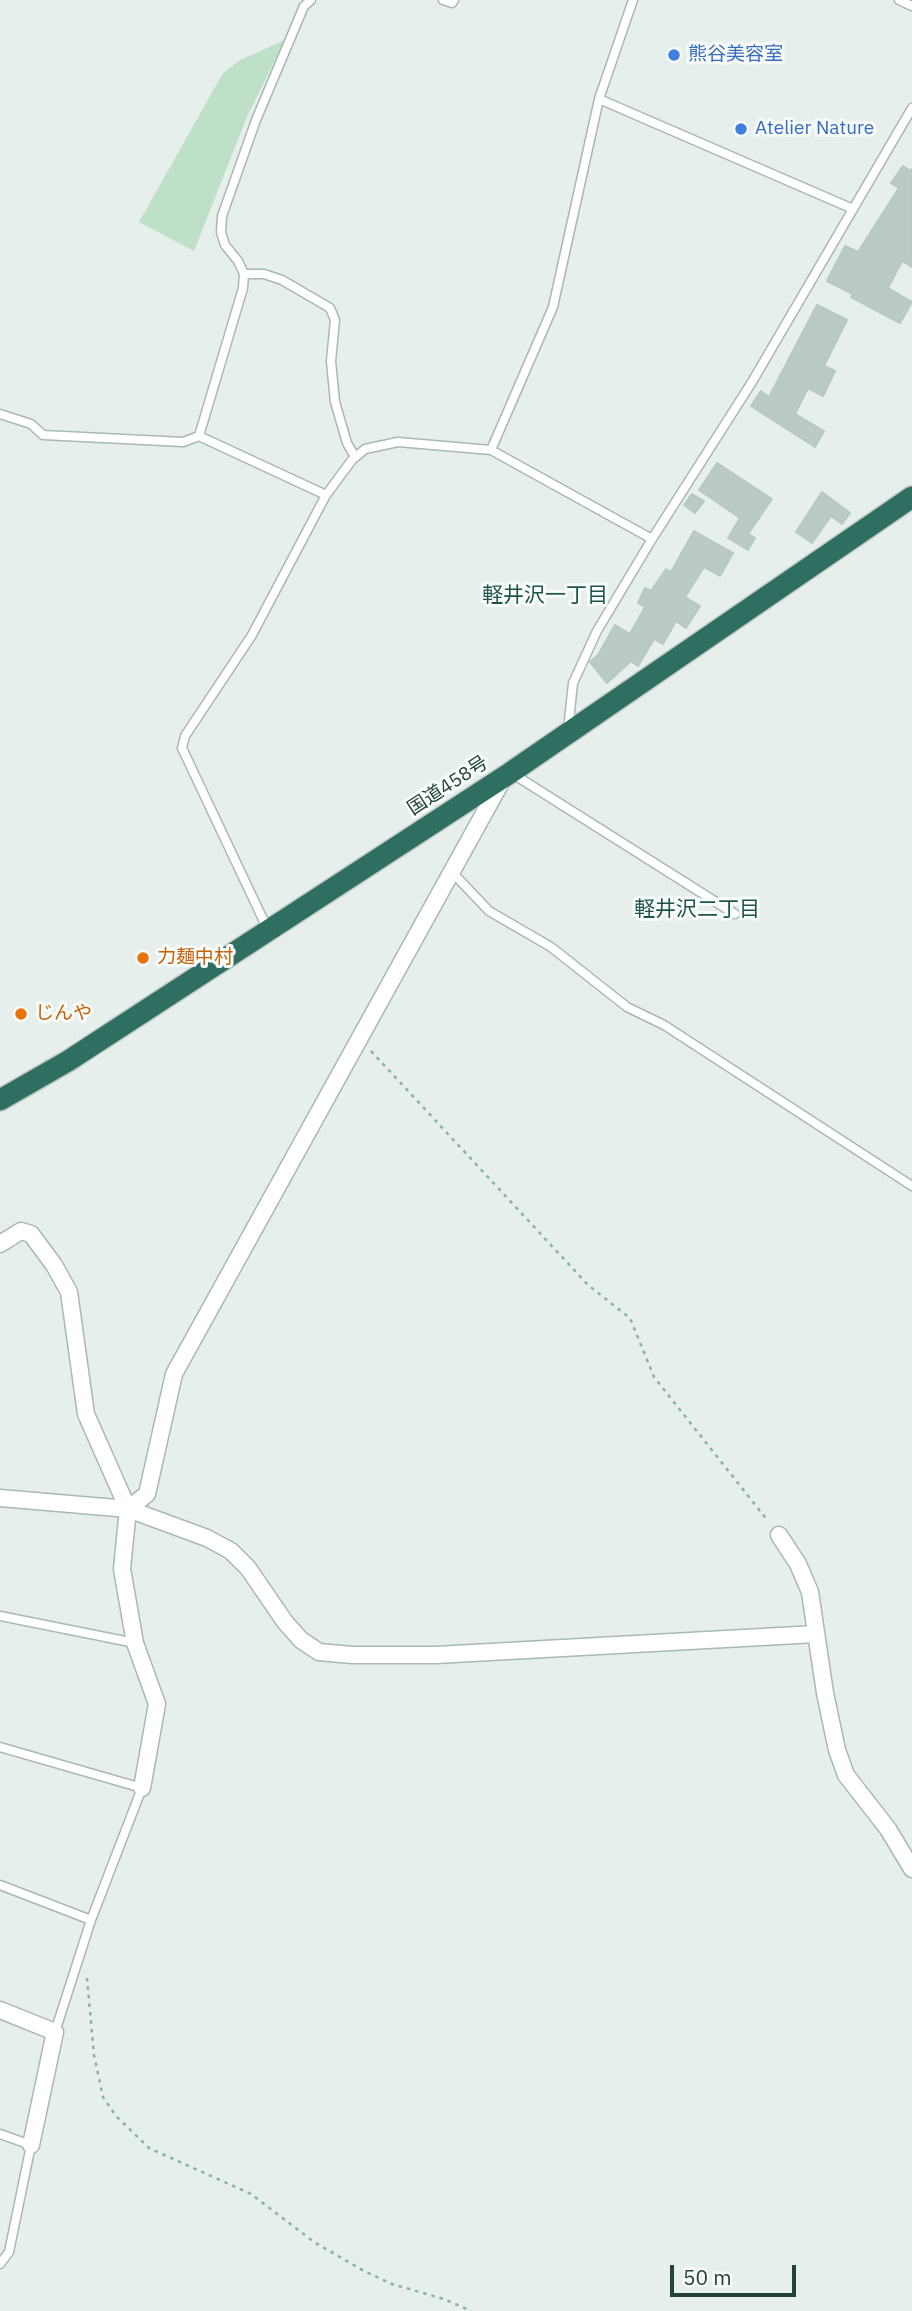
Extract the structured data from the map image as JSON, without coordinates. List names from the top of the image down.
{
  "streets": {
    "highway": ["国道458号"]
  },
  "districts": ["軽井沢一丁目", "軽井沢二丁目"],
  "places": [
    "熊谷美容室",
    "Atelier Nature",
    "力麺中村",
    "じんや"
  ],
  "scale_bar": "50 m"
}
